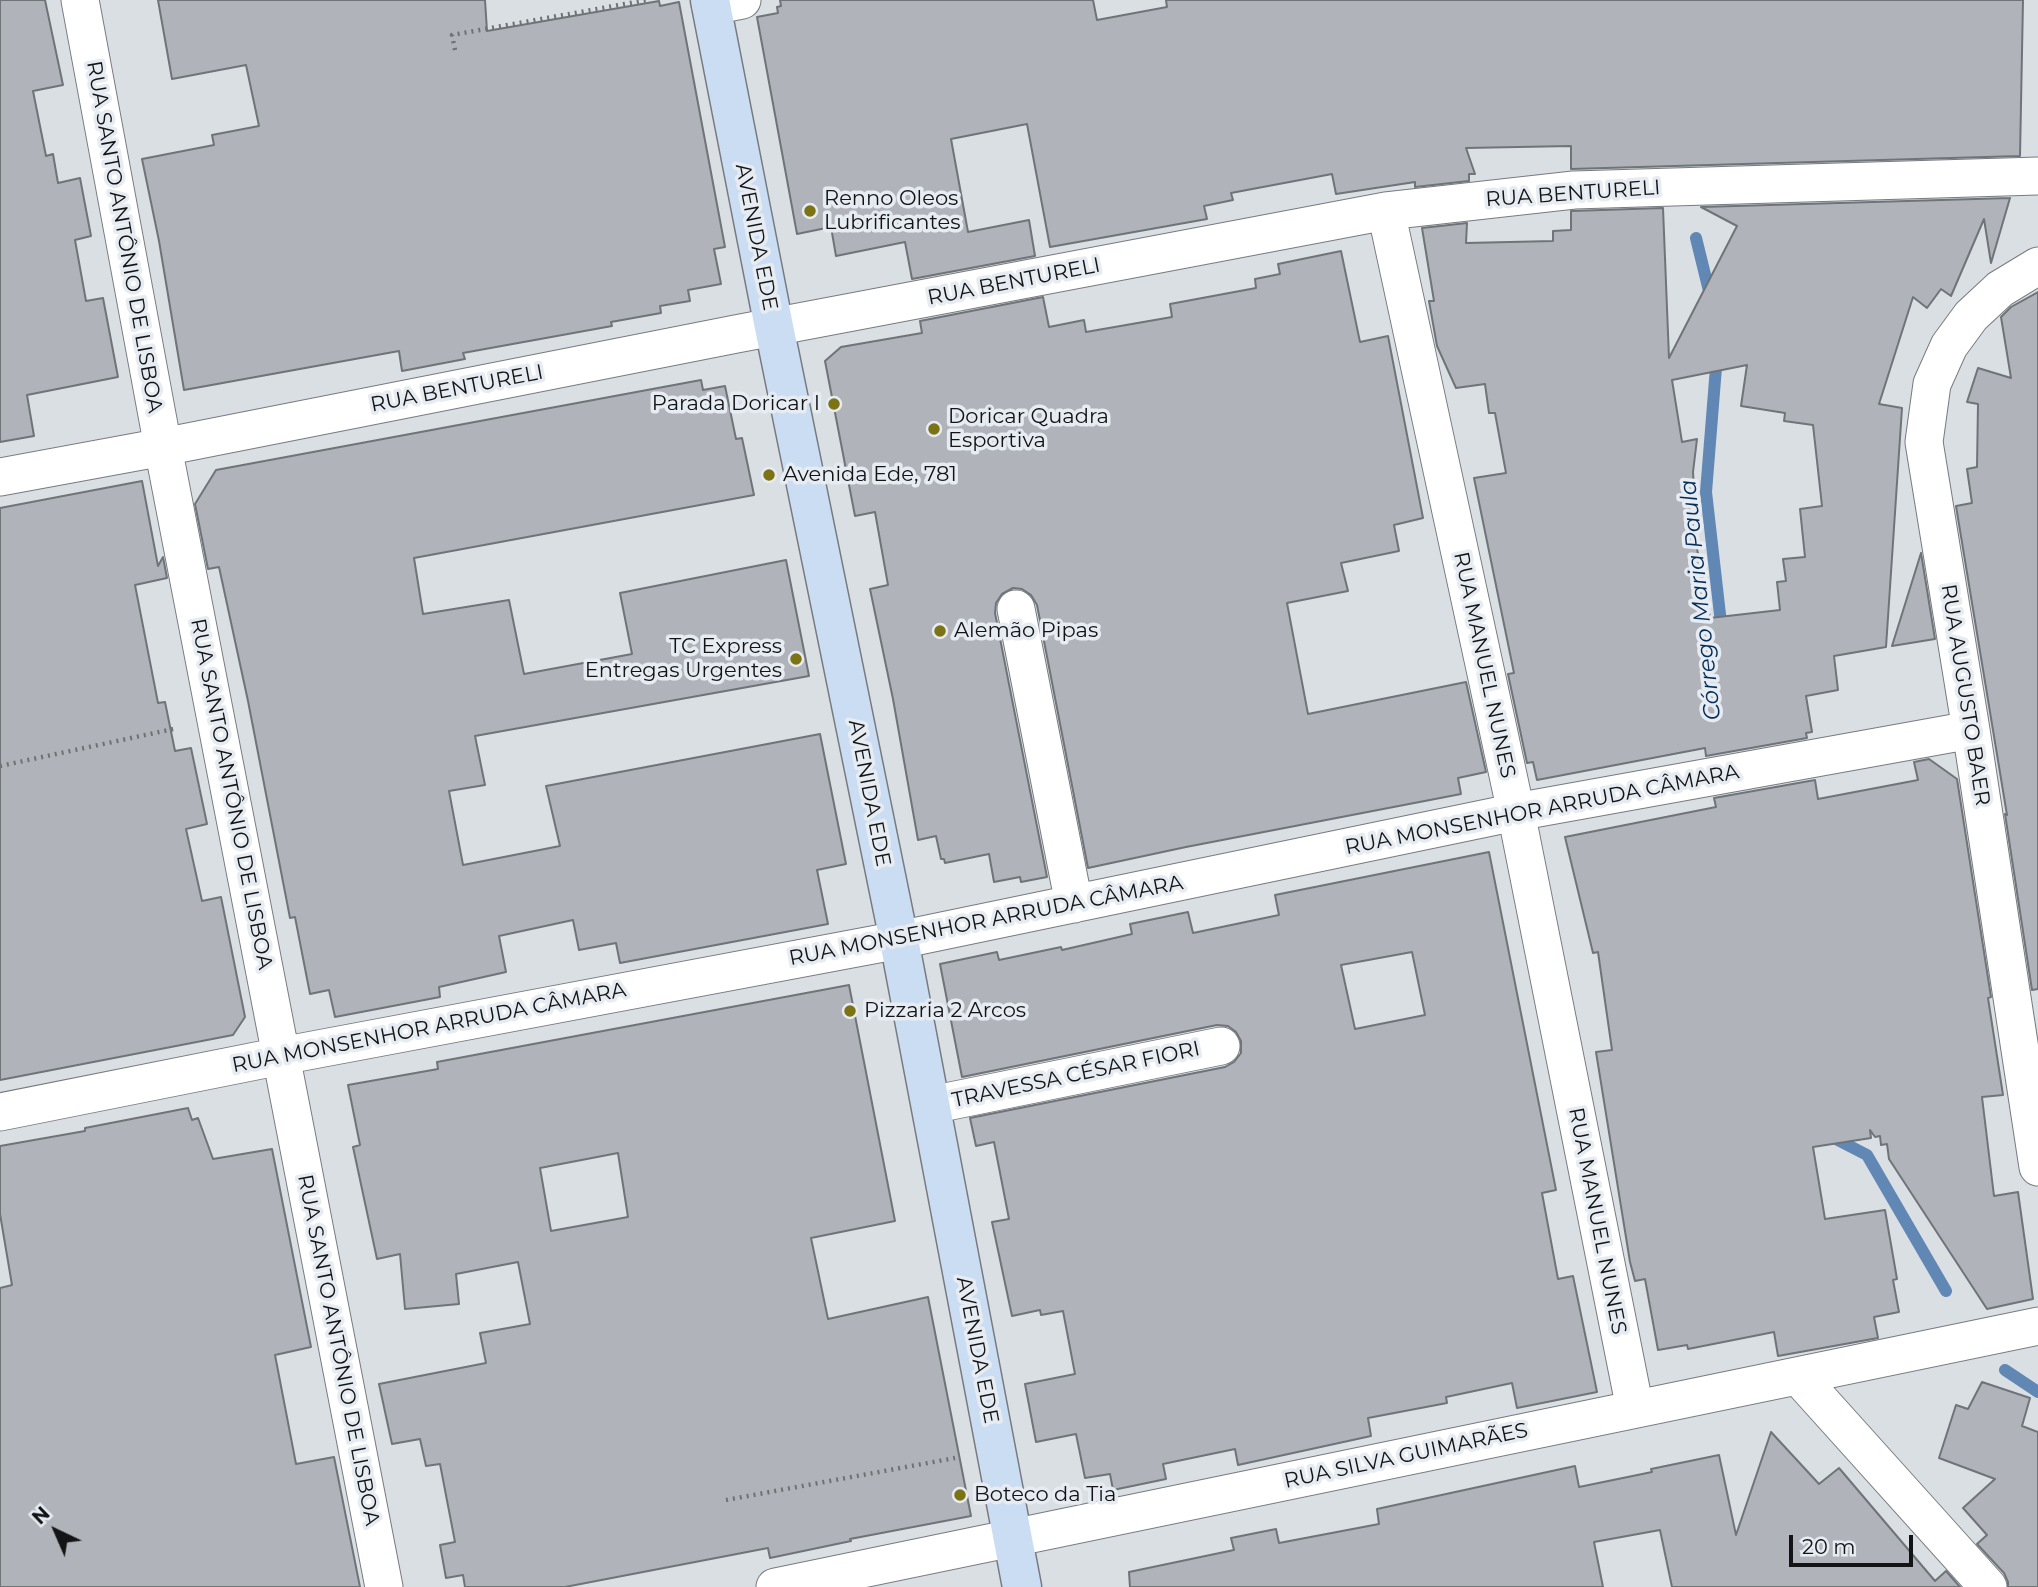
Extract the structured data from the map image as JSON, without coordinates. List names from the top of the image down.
{
  "streets": {
    "main road": ["AVENIDA EDE"],
    "street": [
      "RUA BENTURELI",
      "RUA SANTO ANTÔNIO DE LISBOA",
      "RUA MANUEL NUNES",
      "RUA AUGUSTO BAER",
      "RUA MONSENHOR ARRUDA CÂMARA",
      "TRAVESSA CÉSAR FIORI",
      "RUA SILVA GUIMARÃES"
    ]
  },
  "crossings": [
    ["RUA BENTURELI", "RUA SANTO ANTÔNIO DE LISBOA"],
    ["RUA BENTURELI", "AVENIDA EDE"],
    ["RUA BENTURELI", "RUA MANUEL NUNES"],
    ["RUA SANTO ANTÔNIO DE LISBOA", "RUA MONSENHOR ARRUDA CÂMARA"],
    ["AVENIDA EDE", "RUA MONSENHOR ARRUDA CÂMARA"],
    ["AVENIDA EDE", "TRAVESSA CÉSAR FIORI"],
    ["AVENIDA EDE", "RUA SILVA GUIMARÃES"],
    ["RUA MANUEL NUNES", "RUA MONSENHOR ARRUDA CÂMARA"],
    ["RUA MANUEL NUNES", "RUA SILVA GUIMARÃES"],
    ["RUA AUGUSTO BAER", "RUA MONSENHOR ARRUDA CÂMARA"]
  ],
  "water": ["Córrego Maria Paula"],
  "places": [
    "Renno Oleos Lubrificantes",
    "Parada Doricar I",
    "Doricar Quadra Esportiva",
    "Avenida Ede, 781",
    "Alemão Pipas",
    "TC Express Entregas Urgentes",
    "Pizzaria 2 Arcos",
    "Boteco da Tia"
  ],
  "scale_bar": "20 m",
  "north": "top left"
}
